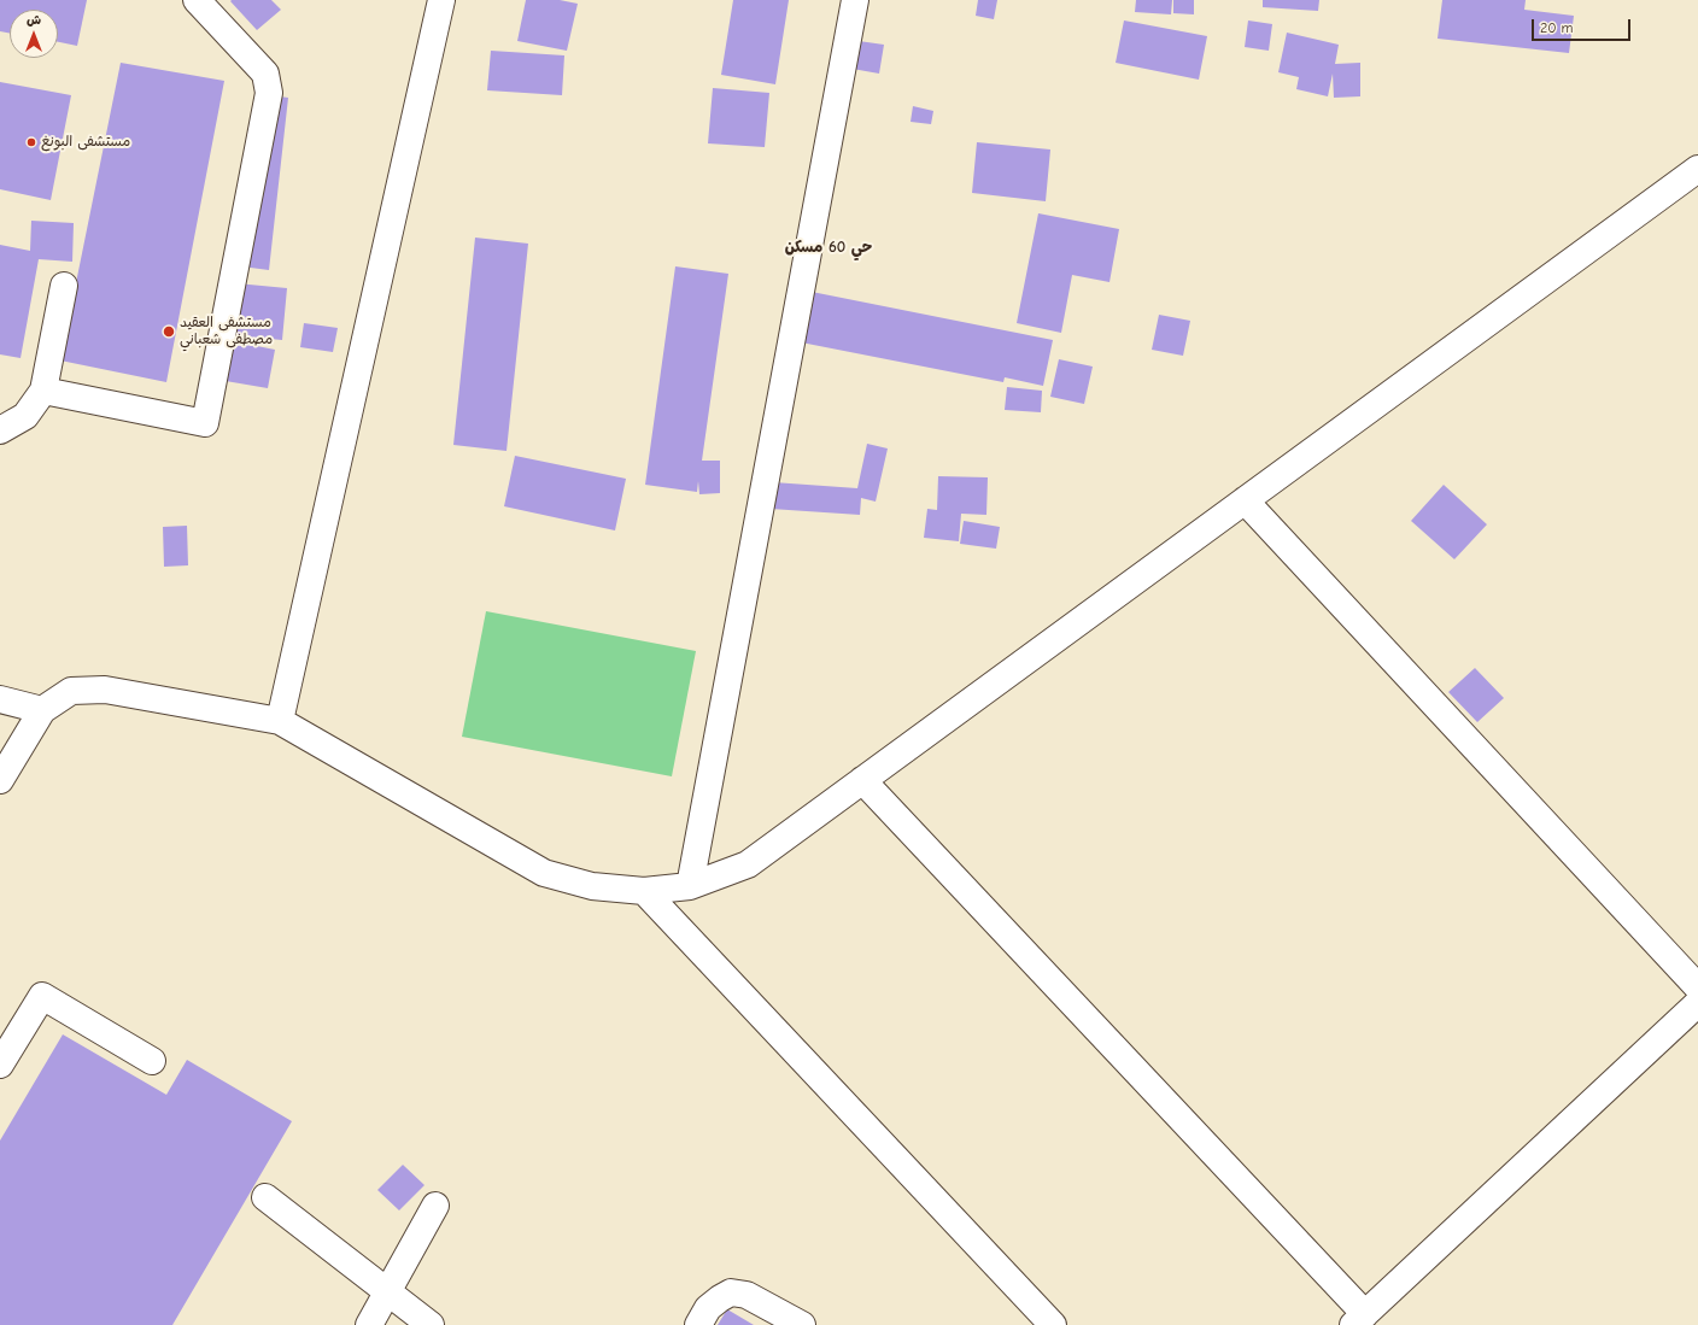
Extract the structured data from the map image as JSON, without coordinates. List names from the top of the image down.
{
  "districts": ["حي 60 مسكن"],
  "places": ["مستشفى البونغ", "مستشفى العقيد مصطفى شعباني"],
  "scale_bar": "20 m",
  "north": "top"
}
